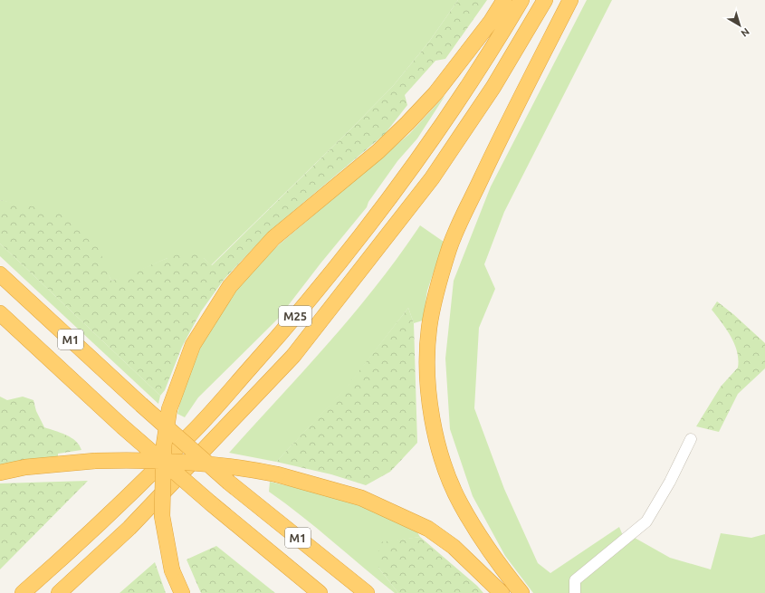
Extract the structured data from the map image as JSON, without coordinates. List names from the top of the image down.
{
  "streets": {
    "highway": ["M25", "M1"]
  },
  "north": "bottom right"
}
